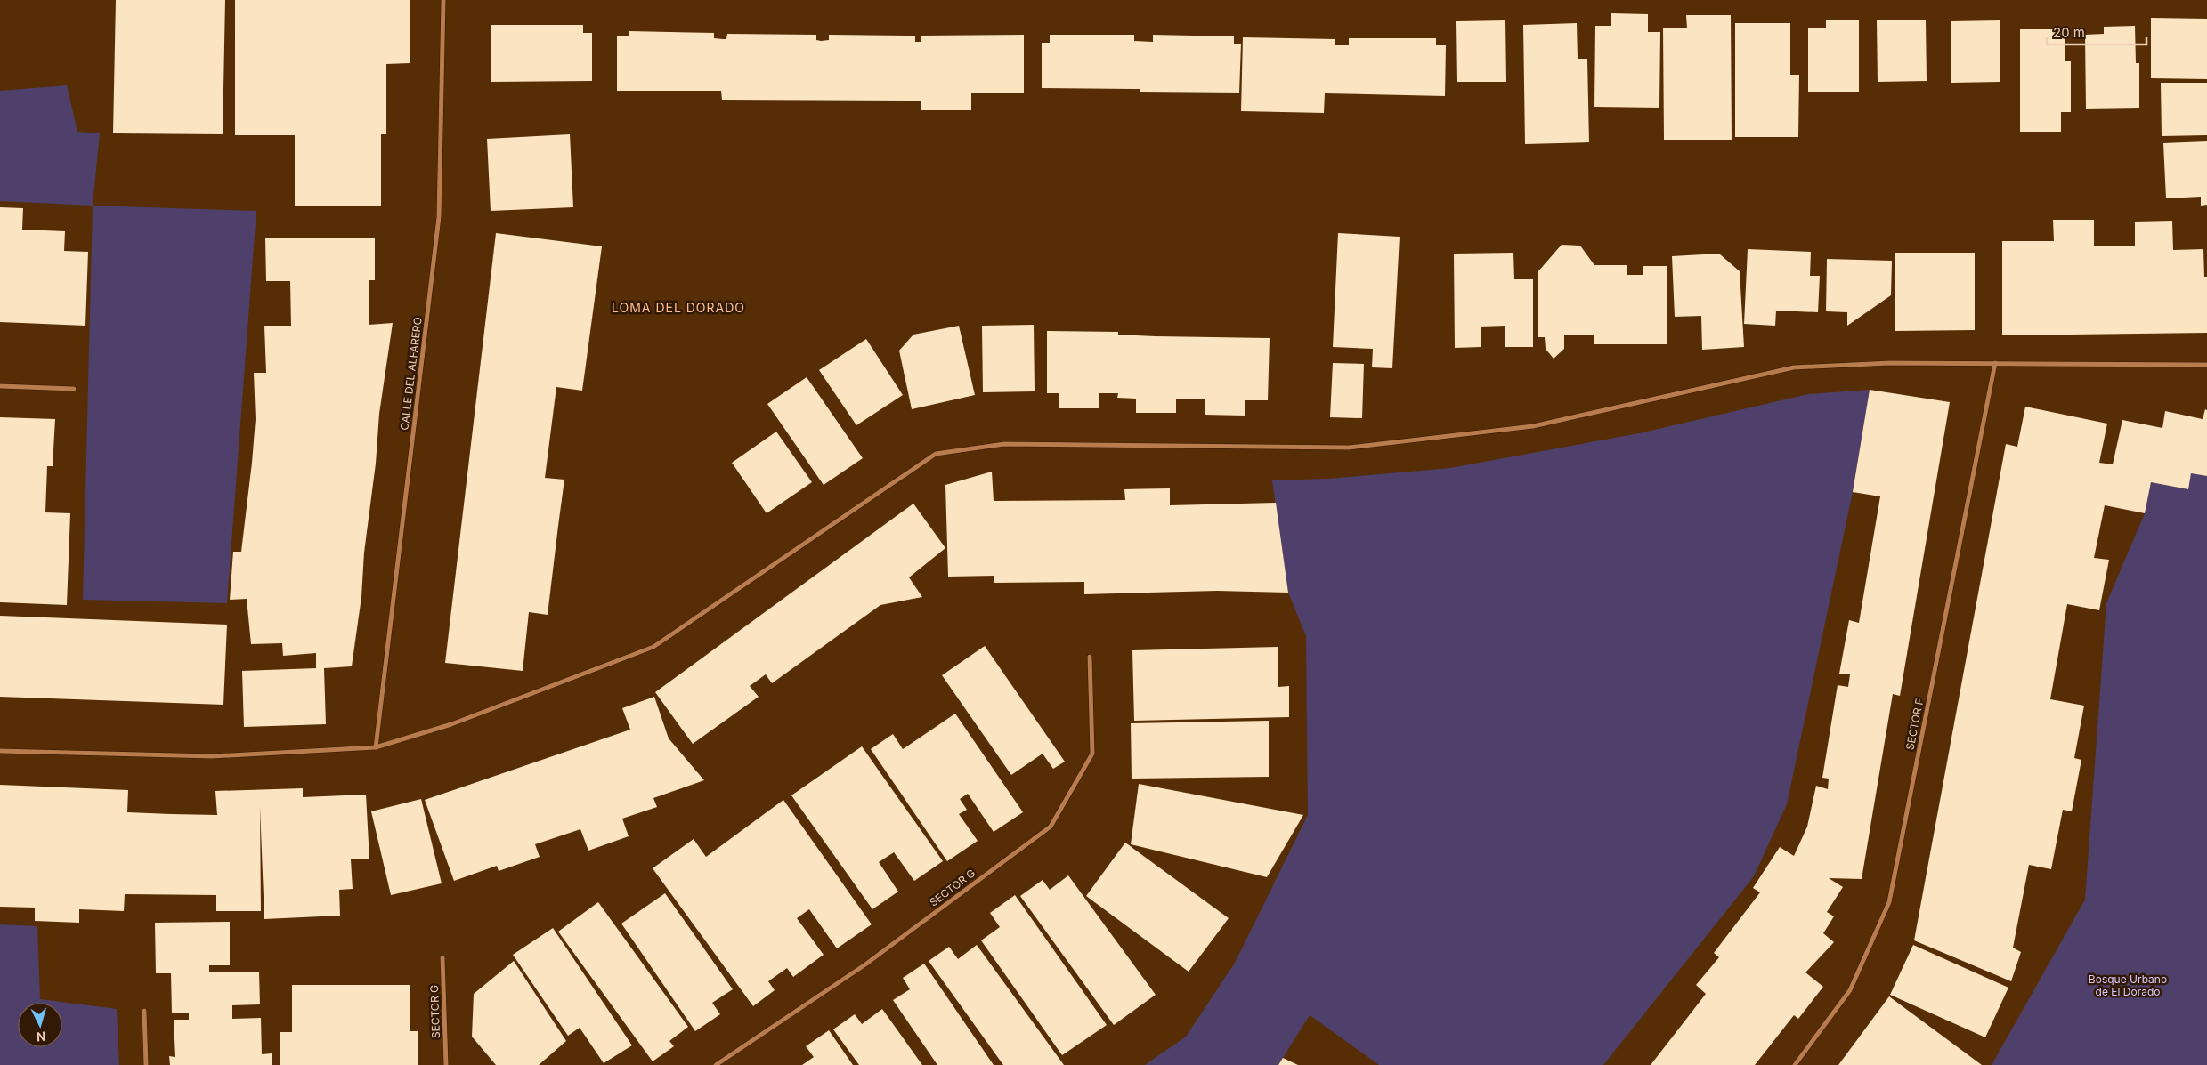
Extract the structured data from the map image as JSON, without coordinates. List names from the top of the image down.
{
  "streets": {
    "street": ["CALLE DEL ALFARERO", "SECTOR F", "SECTOR G"]
  },
  "districts": ["LOMA DEL DORADO"],
  "parks": ["Bosque Urbano de El Dorado"],
  "scale_bar": "20 m",
  "north": "bottom"
}
